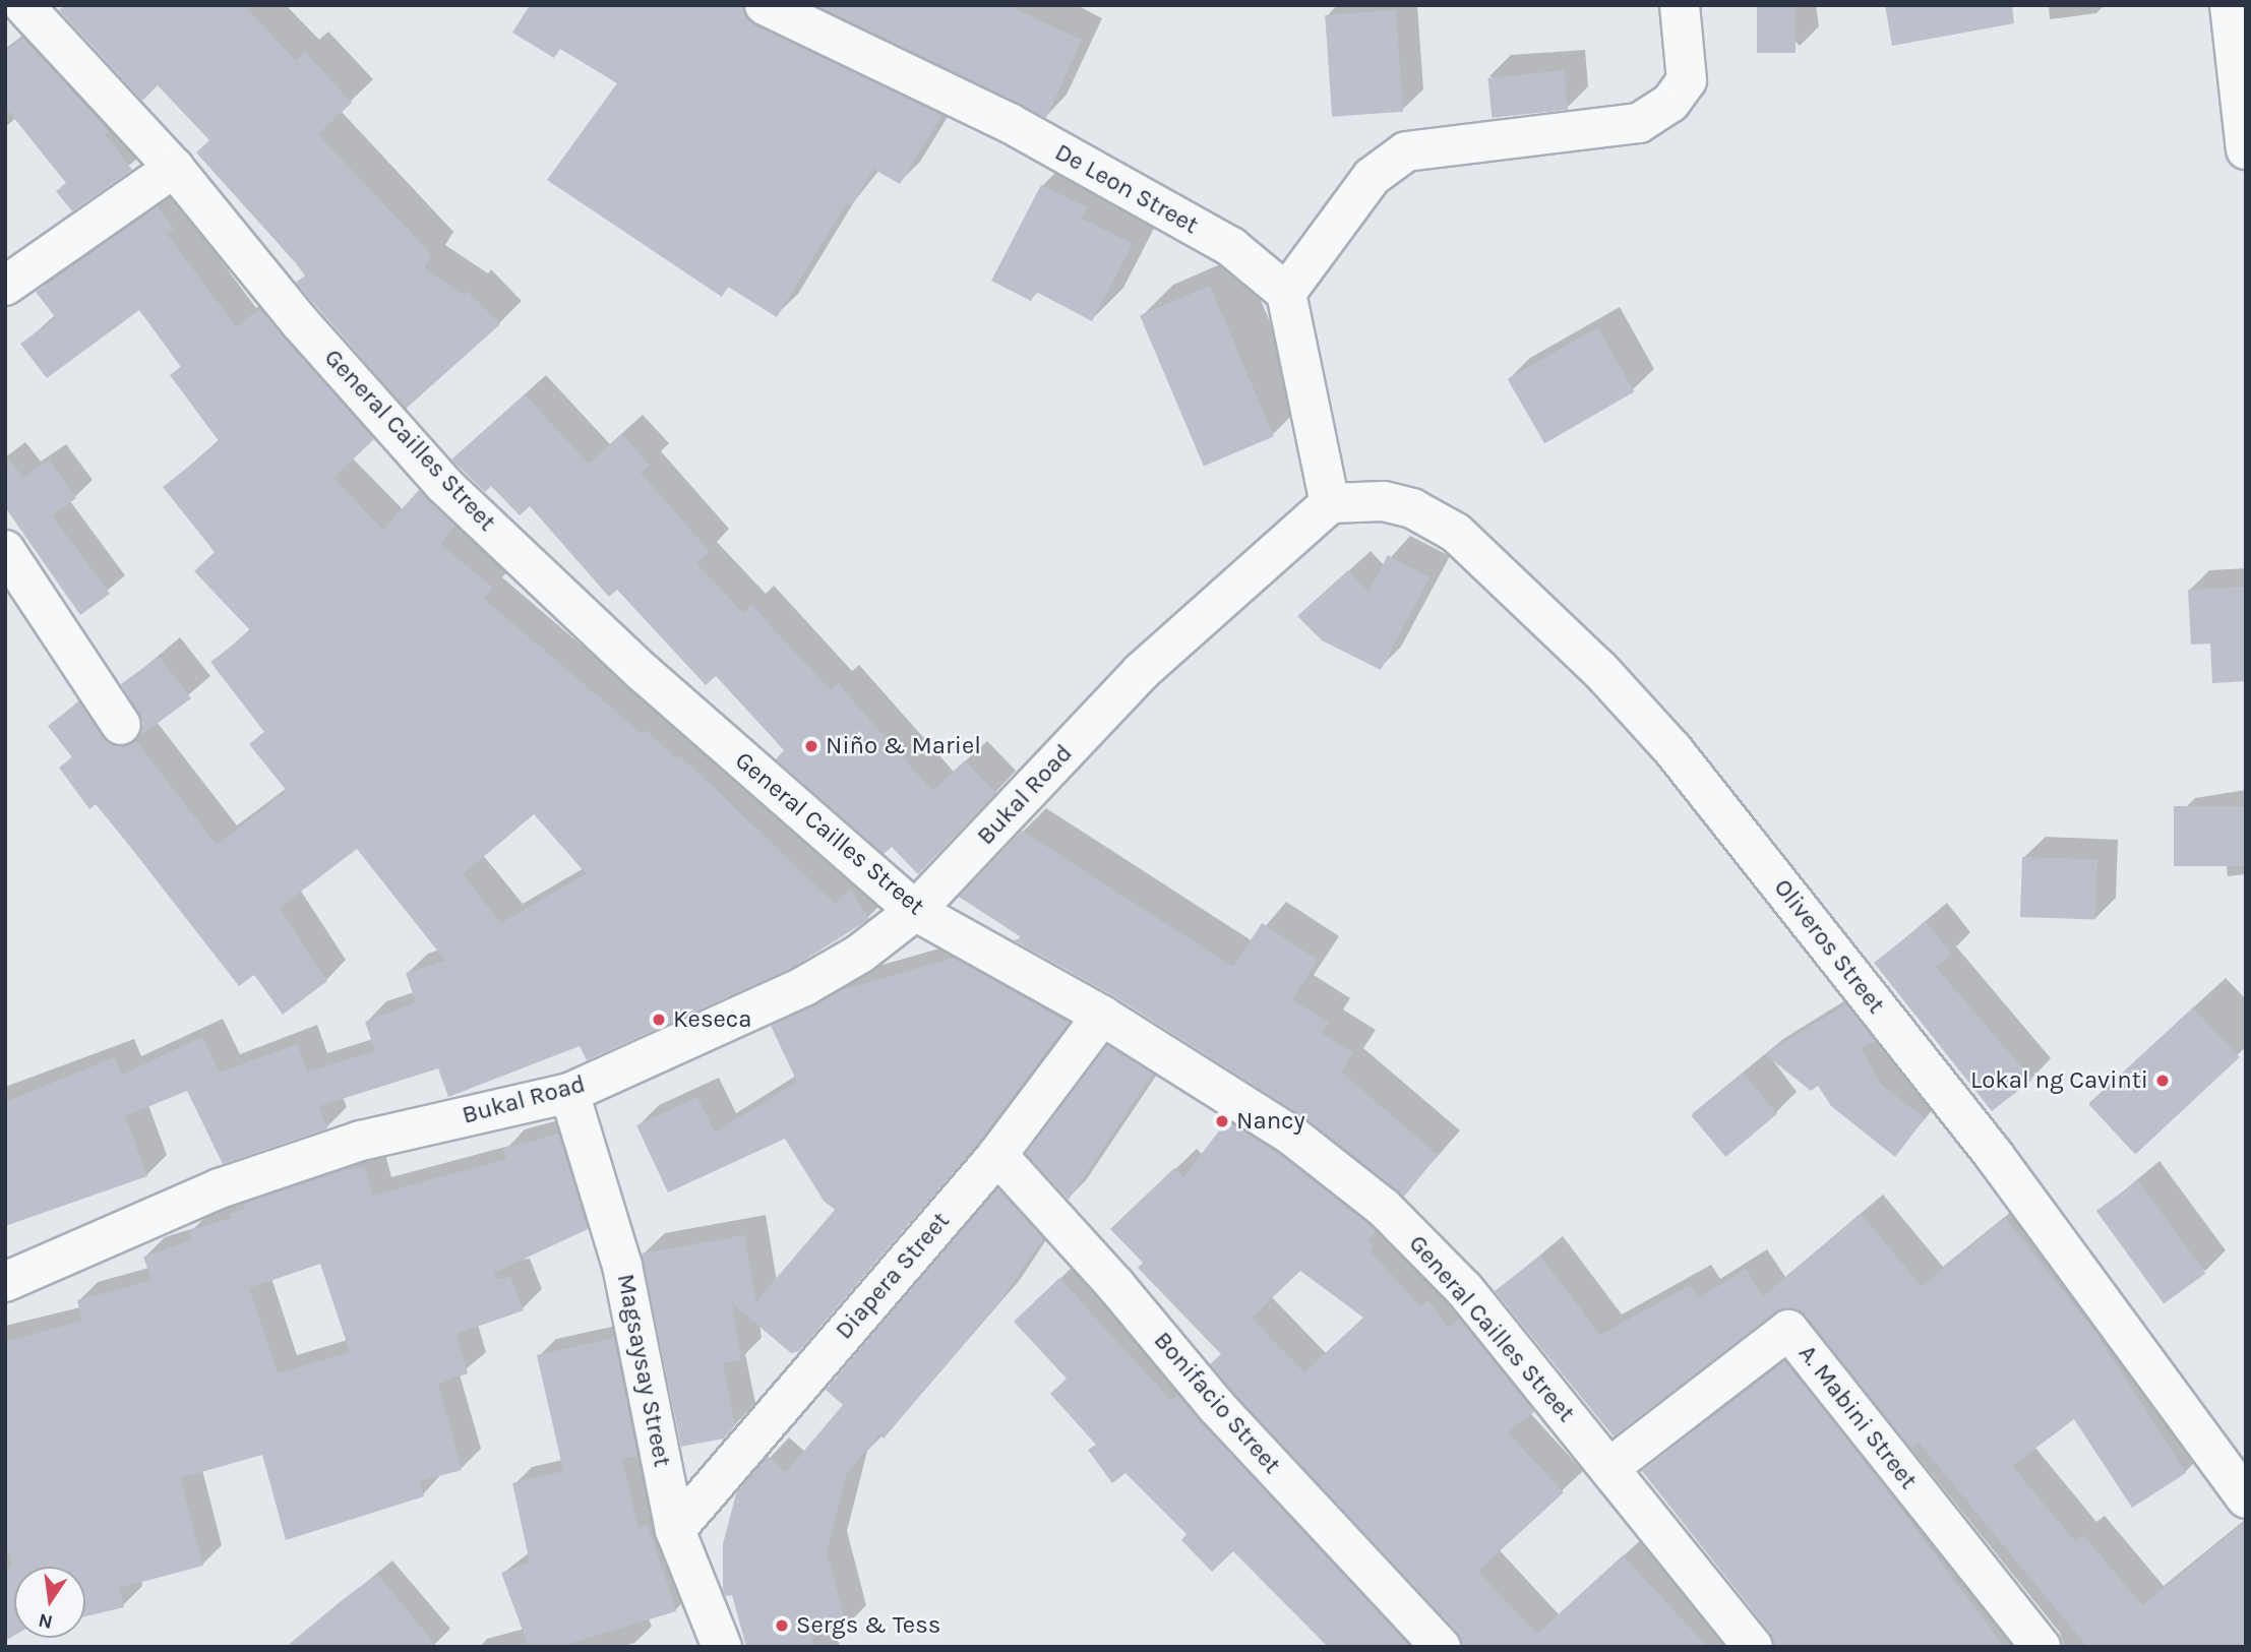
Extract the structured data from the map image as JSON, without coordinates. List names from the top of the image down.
{
  "streets": {
    "street": [
      "De Leon Street",
      "General Cailles Street",
      "Bukal Road",
      "Oliveros Street",
      "Diapera Street",
      "Magsaysay Street",
      "Bonifacio Street",
      "A. Mabini Street"
    ]
  },
  "crossings": [
    ["General Cailles Street", "Bukal Road"],
    ["General Cailles Street", "Diapera Street"],
    ["General Cailles Street", "A. Mabini Street"],
    ["Bukal Road", "Oliveros Street"],
    ["Bukal Road", "Magsaysay Street"],
    ["Diapera Street", "Magsaysay Street"],
    ["Diapera Street", "Bonifacio Street"]
  ],
  "places": [
    "Niño & Mariel",
    "Keseca",
    "Lokal ng Cavinti",
    "Nancy",
    "Sergs & Tess"
  ],
  "north": "bottom"
}
